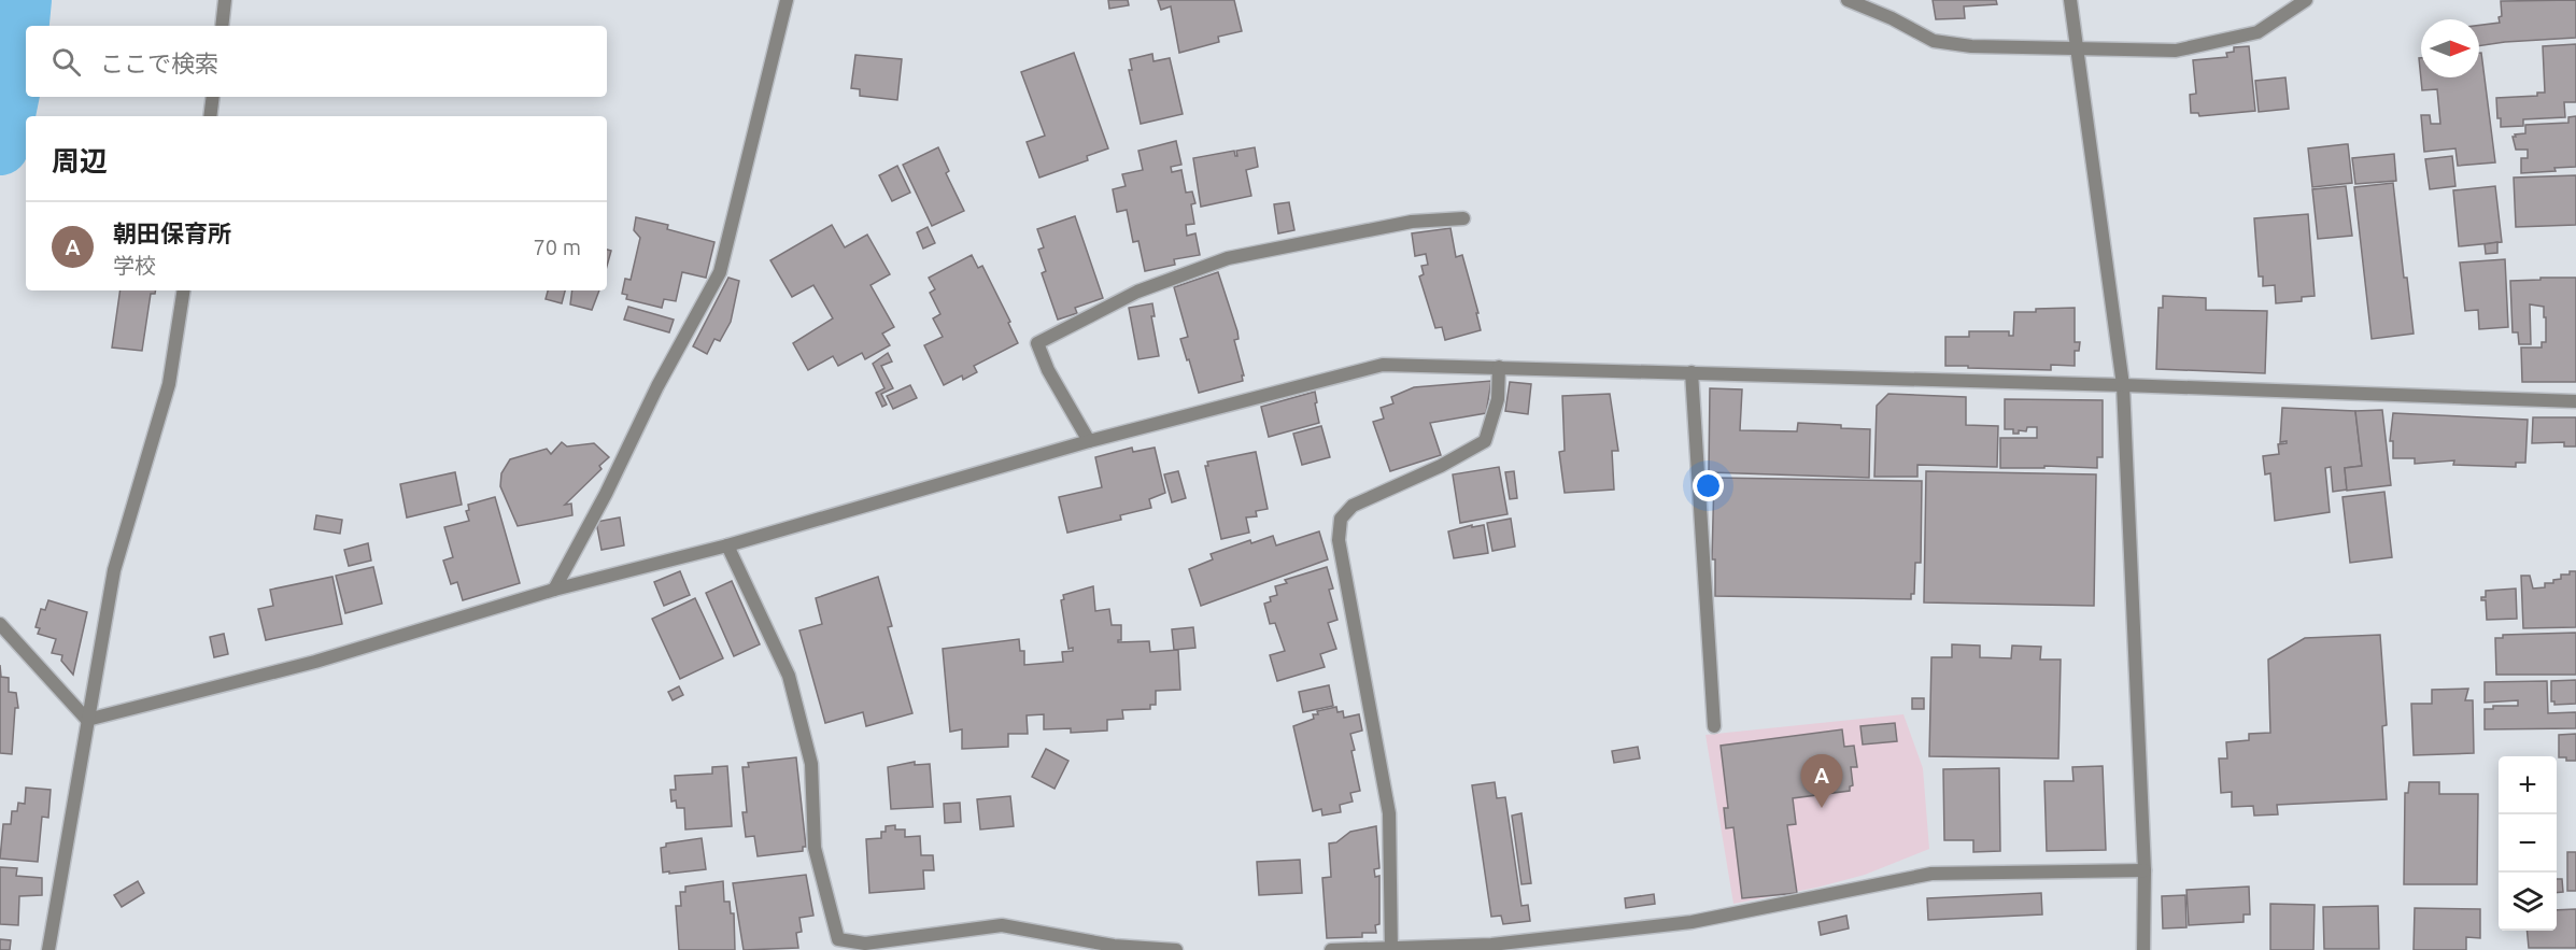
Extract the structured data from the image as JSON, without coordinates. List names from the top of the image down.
{
  "north": "right",
  "page": {
    "search": "ここで検索",
    "heading": "周辺",
    "list": [
      {
        "mark": "A",
        "name": "朝田保育所",
        "note": "学校",
        "value": "70 m"
      }
    ],
    "pins": "A",
    "map_buttons": ["+", "−"]
  }
}
